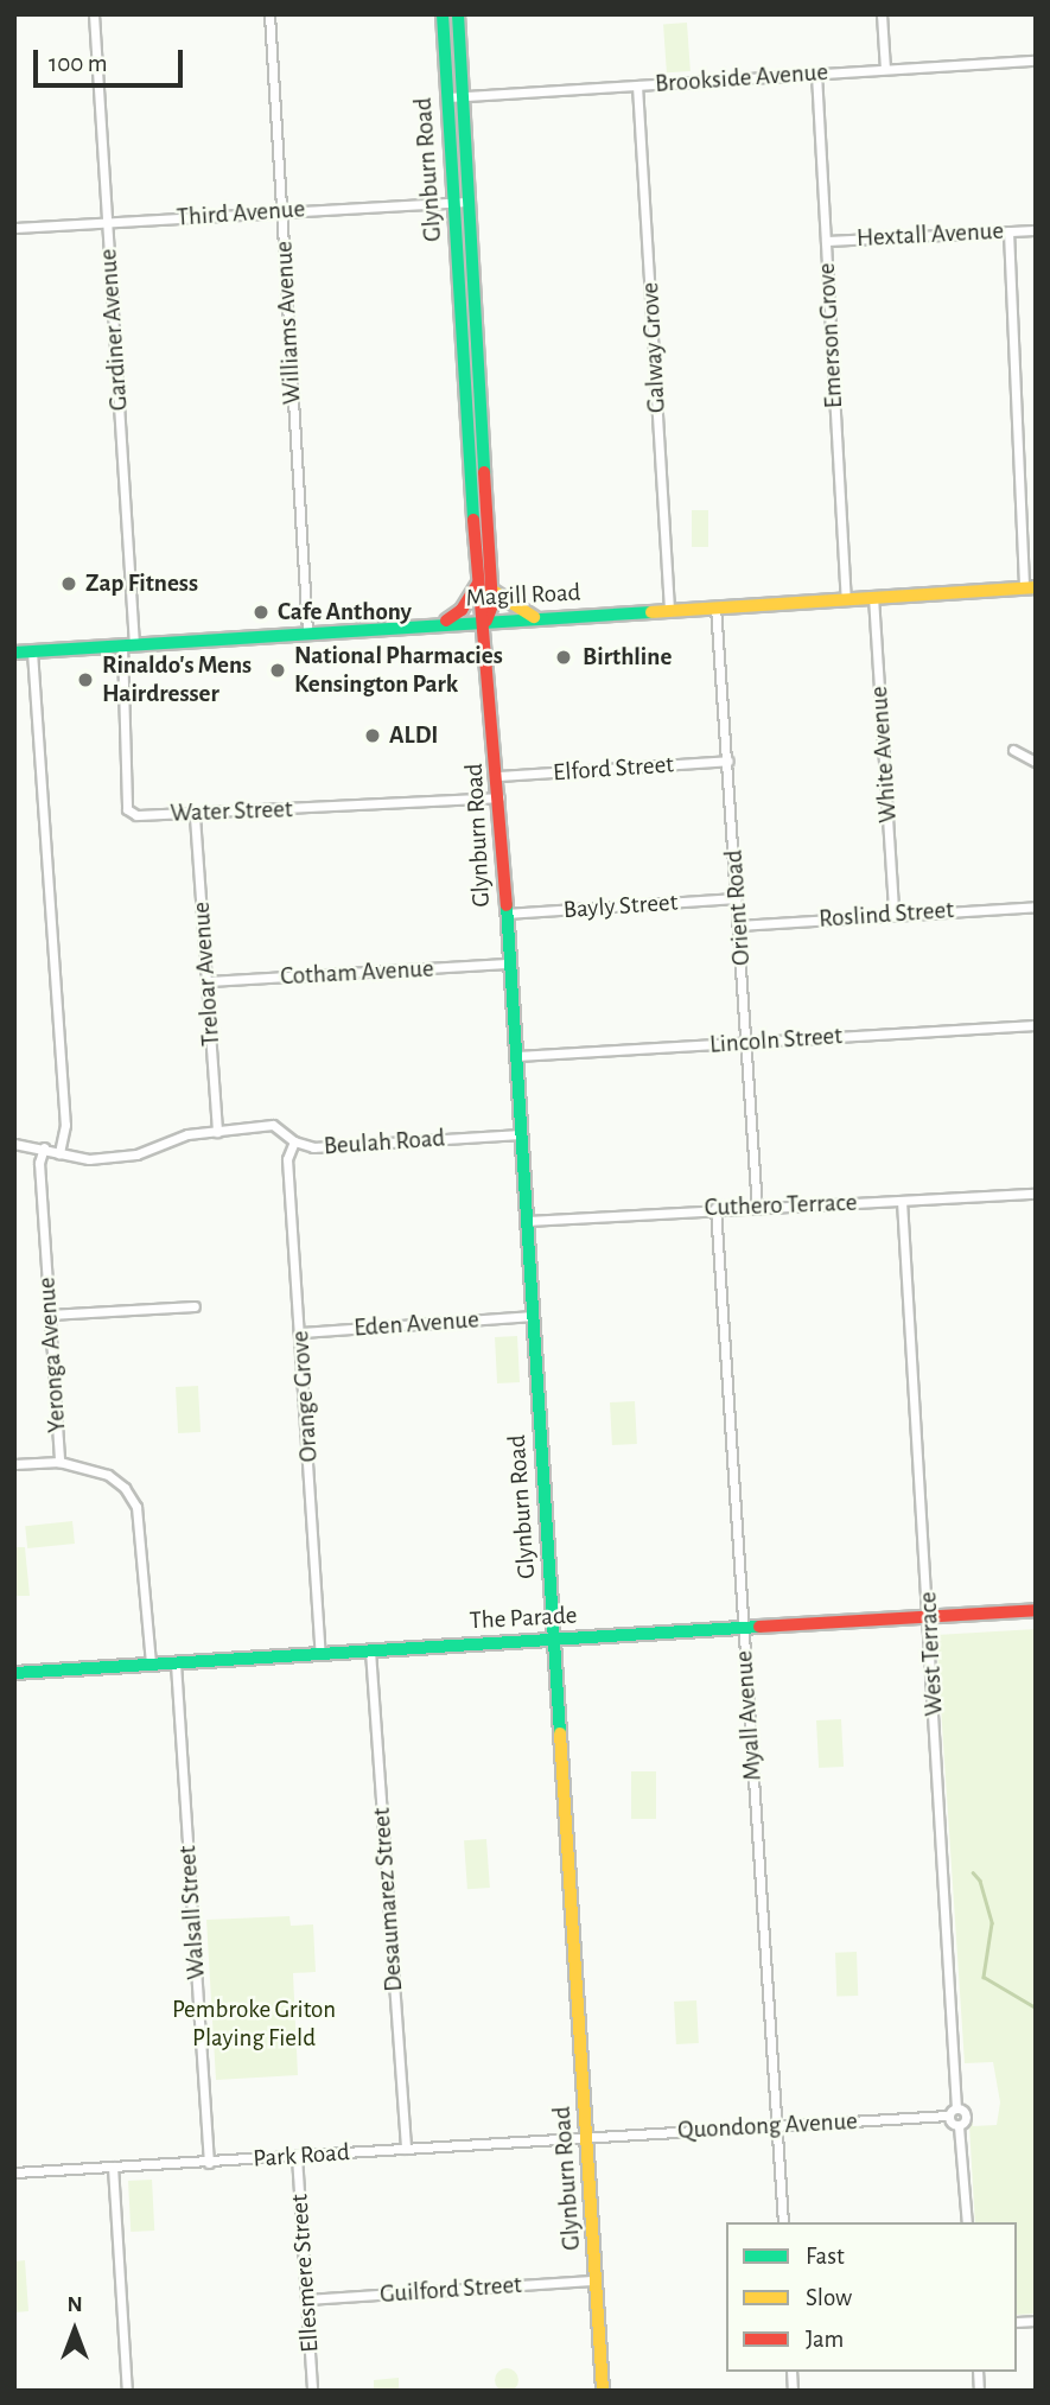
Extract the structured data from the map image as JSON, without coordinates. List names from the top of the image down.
{
  "streets": {
    "main road": ["Glynburn Road", "Magill Road", "The Parade"],
    "street": [
      "Brookside Avenue",
      "Third Avenue",
      "Hextall Avenue",
      "Williams Avenue",
      "Gardiner Avenue",
      "Emerson Grove",
      "Galway Grove",
      "White Avenue",
      "Elford Street",
      "Water Street",
      "Bayly Street",
      "Orient Road",
      "Roslind Street",
      "Cotham Avenue",
      "Treloar Avenue",
      "Lincoln Street",
      "Beulah Road",
      "Cuthero Terrace",
      "Eden Avenue",
      "Yeronga Avenue",
      "Orange Grove",
      "West Terrace",
      "Myall Avenue",
      "Desaumarez Street",
      "Walsall Street",
      "Quondong Avenue",
      "Park Road",
      "Ellesmere Street",
      "Guilford Street"
    ]
  },
  "crossings": [
    ["Brookside Avenue", "Glynburn Road"],
    ["Brookside Avenue", "Emerson Grove"],
    ["Brookside Avenue", "Galway Grove"],
    ["Glynburn Road", "Third Avenue"],
    ["Glynburn Road", "Magill Road"],
    ["Glynburn Road", "Elford Street"],
    ["Glynburn Road", "Water Street"],
    ["Glynburn Road", "Bayly Street"],
    ["Glynburn Road", "Cotham Avenue"],
    ["Glynburn Road", "Lincoln Street"],
    ["Glynburn Road", "Beulah Road"],
    ["Glynburn Road", "Cuthero Terrace"],
    ["Glynburn Road", "Eden Avenue"],
    ["Glynburn Road", "The Parade"],
    ["Glynburn Road", "Quondong Avenue"],
    ["Glynburn Road", "Park Road"],
    ["Glynburn Road", "Guilford Street"],
    ["Third Avenue", "Williams Avenue"],
    ["Third Avenue", "Gardiner Avenue"],
    ["Hextall Avenue", "Emerson Grove"],
    ["Williams Avenue", "Magill Road"],
    ["Gardiner Avenue", "Magill Road"],
    ["Gardiner Avenue", "Water Street"],
    ["Emerson Grove", "Magill Road"],
    ["Galway Grove", "Magill Road"],
    ["Magill Road", "White Avenue"],
    ["Magill Road", "Water Street"],
    ["Magill Road", "Orient Road"],
    ["White Avenue", "Roslind Street"],
    ["Elford Street", "Orient Road"],
    ["Water Street", "Treloar Avenue"],
    ["Bayly Street", "Orient Road"],
    ["Orient Road", "Roslind Street"],
    ["Orient Road", "Lincoln Street"],
    ["Orient Road", "Cuthero Terrace"],
    ["Cotham Avenue", "Treloar Avenue"],
    ["Treloar Avenue", "Beulah Road"],
    ["Beulah Road", "Yeronga Avenue"],
    ["Beulah Road", "Orange Grove"],
    ["Cuthero Terrace", "West Terrace"],
    ["Cuthero Terrace", "Myall Avenue"],
    ["Eden Avenue", "Orange Grove"],
    ["Yeronga Avenue", "The Parade"],
    ["Orange Grove", "The Parade"],
    ["The Parade", "West Terrace"],
    ["The Parade", "Myall Avenue"],
    ["The Parade", "Desaumarez Street"],
    ["The Parade", "Walsall Street"],
    ["West Terrace", "Quondong Avenue"],
    ["Myall Avenue", "Quondong Avenue"],
    ["Desaumarez Street", "Park Road"],
    ["Walsall Street", "Park Road"],
    ["Quondong Avenue", "Park Road"],
    ["Park Road", "Ellesmere Street"],
    ["Ellesmere Street", "Guilford Street"]
  ],
  "parks": ["Pembroke Griton Playing Field"],
  "places": [
    "Zap Fitness",
    "Cafe Anthony",
    "Birthline",
    "National Pharmacies Kensington Park",
    "Rinaldo's Mens Hairdresser",
    "ALDI"
  ],
  "legend": ["Fast", "Slow", "Jam"],
  "scale_bar": "100 m",
  "north": "top"
}
